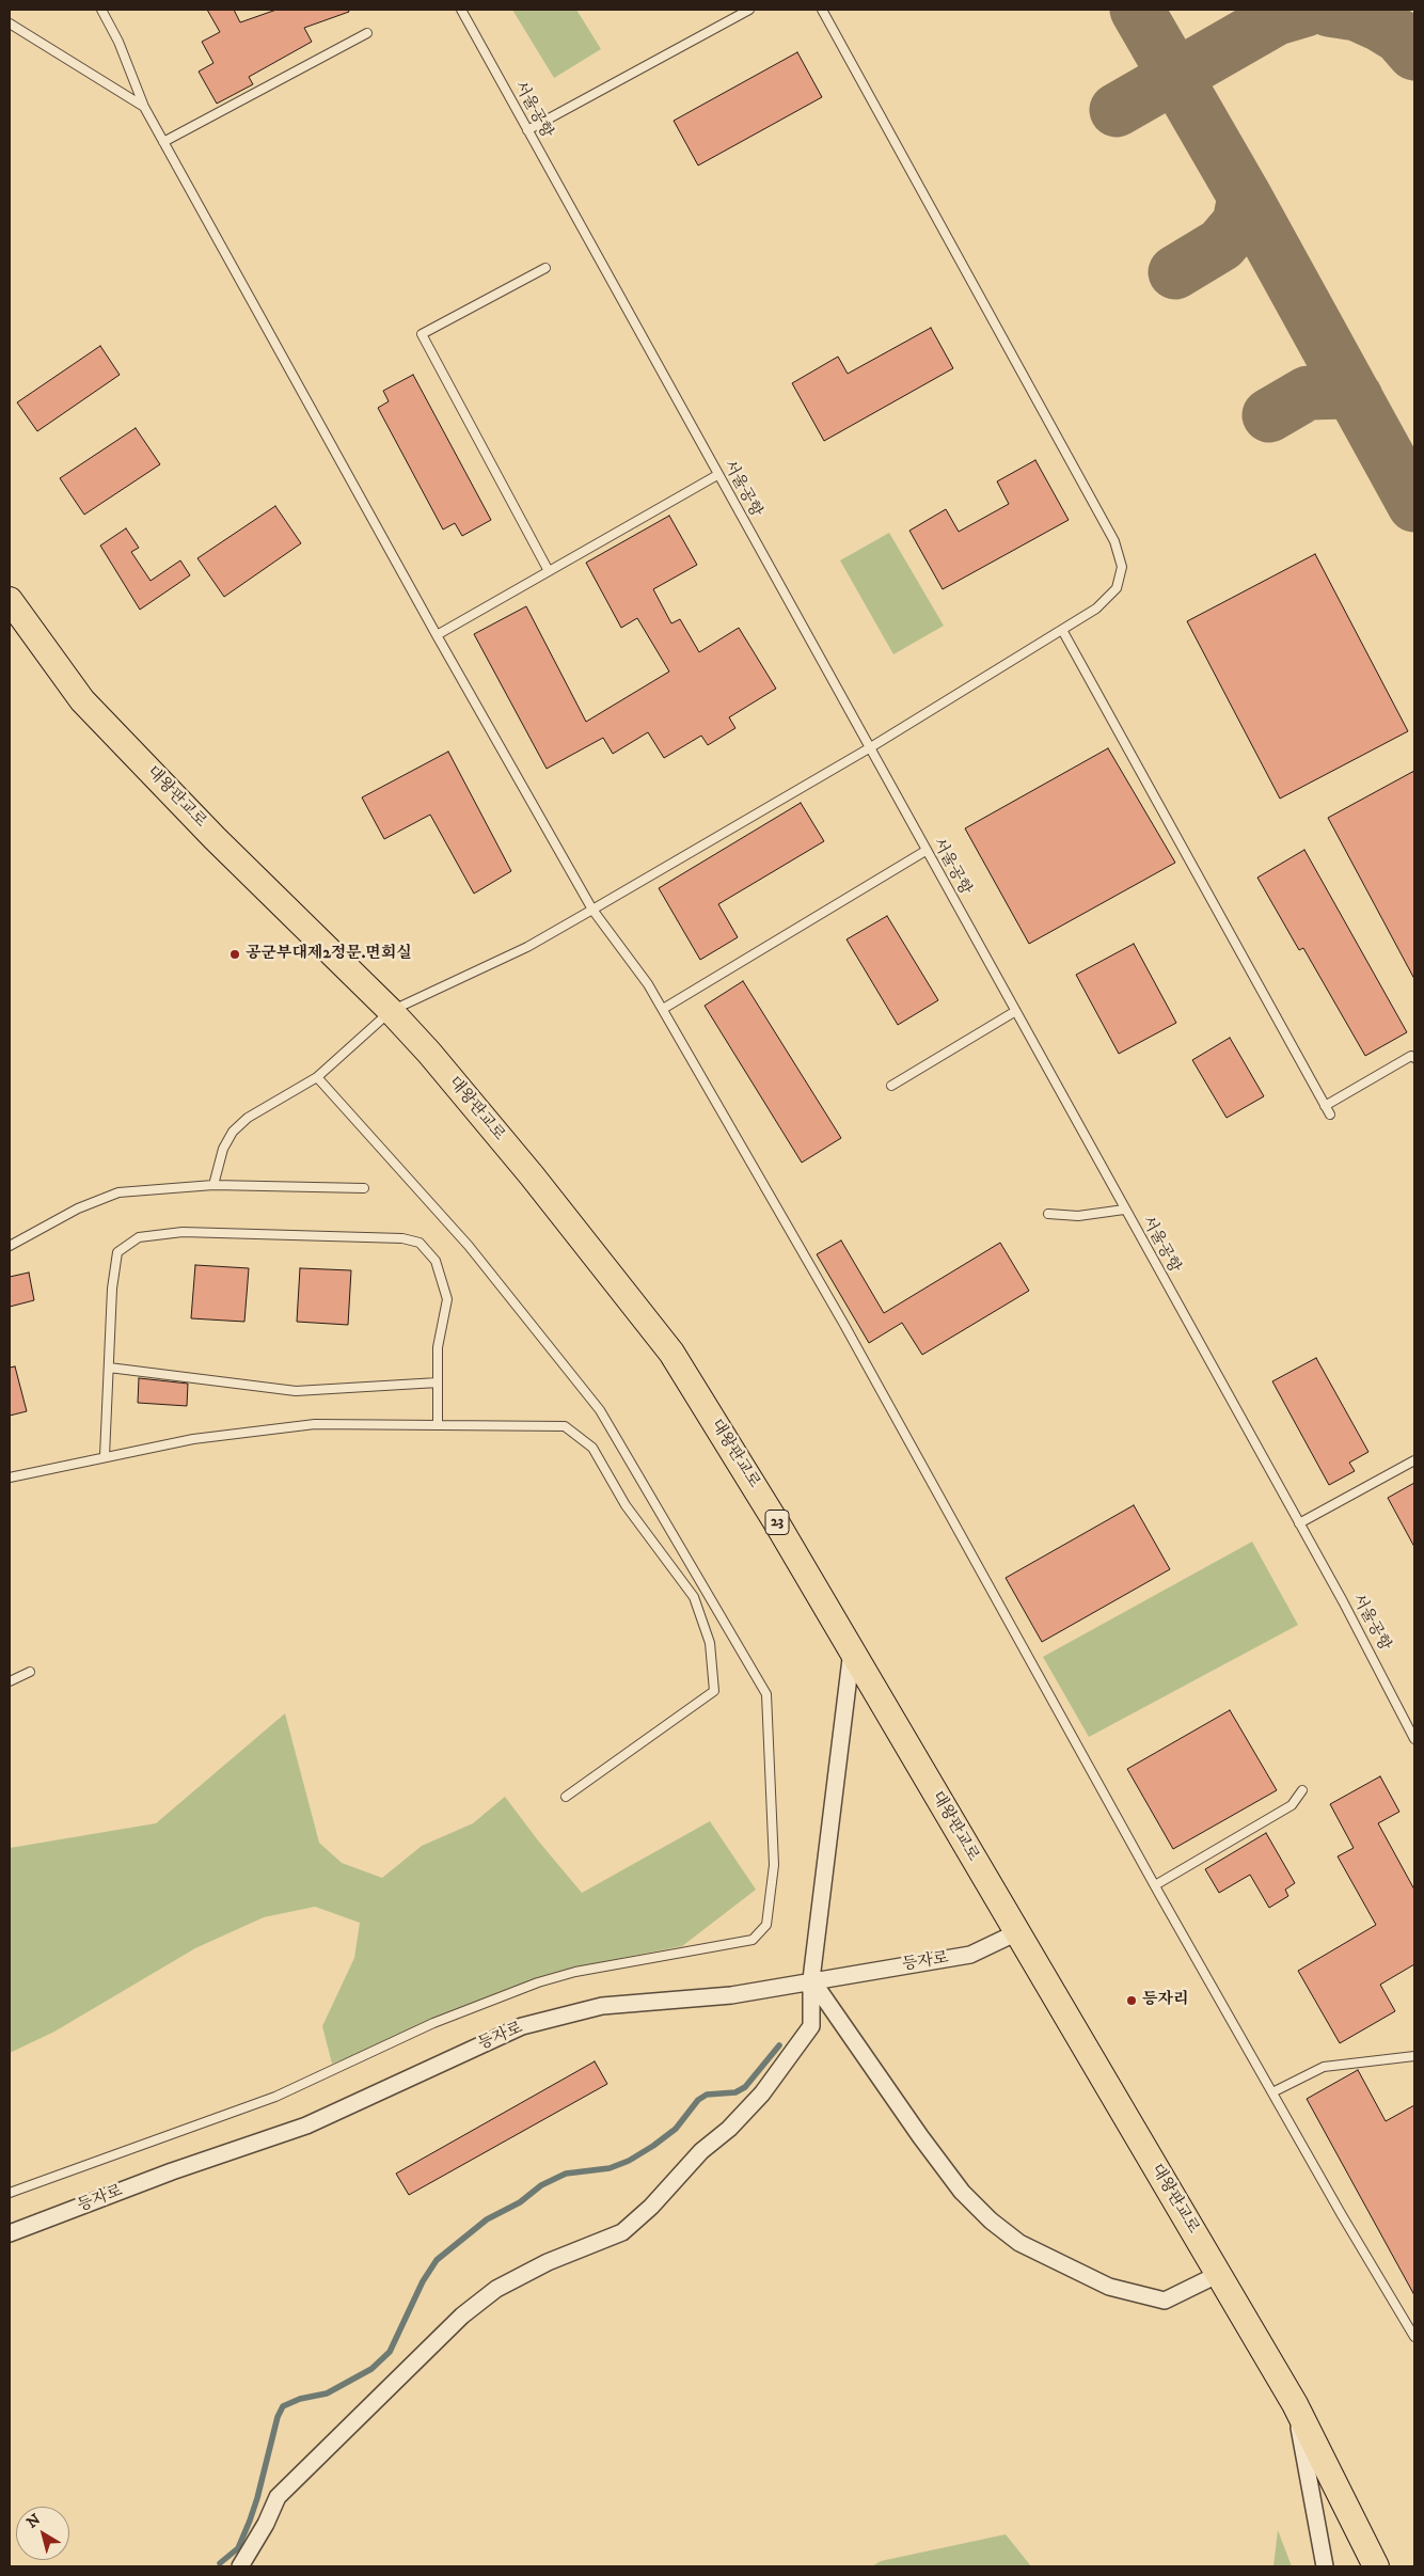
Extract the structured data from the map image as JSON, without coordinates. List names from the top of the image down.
{
  "streets": {
    "main road": ["대왕판교로", "23"],
    "street": ["등자로"],
    "lane": ["서울공항"]
  },
  "crossings": [
    ["대왕판교로", "등자로"]
  ],
  "places": ["공군부대제2정문.면회실", "등자리"],
  "north": "top left"
}
